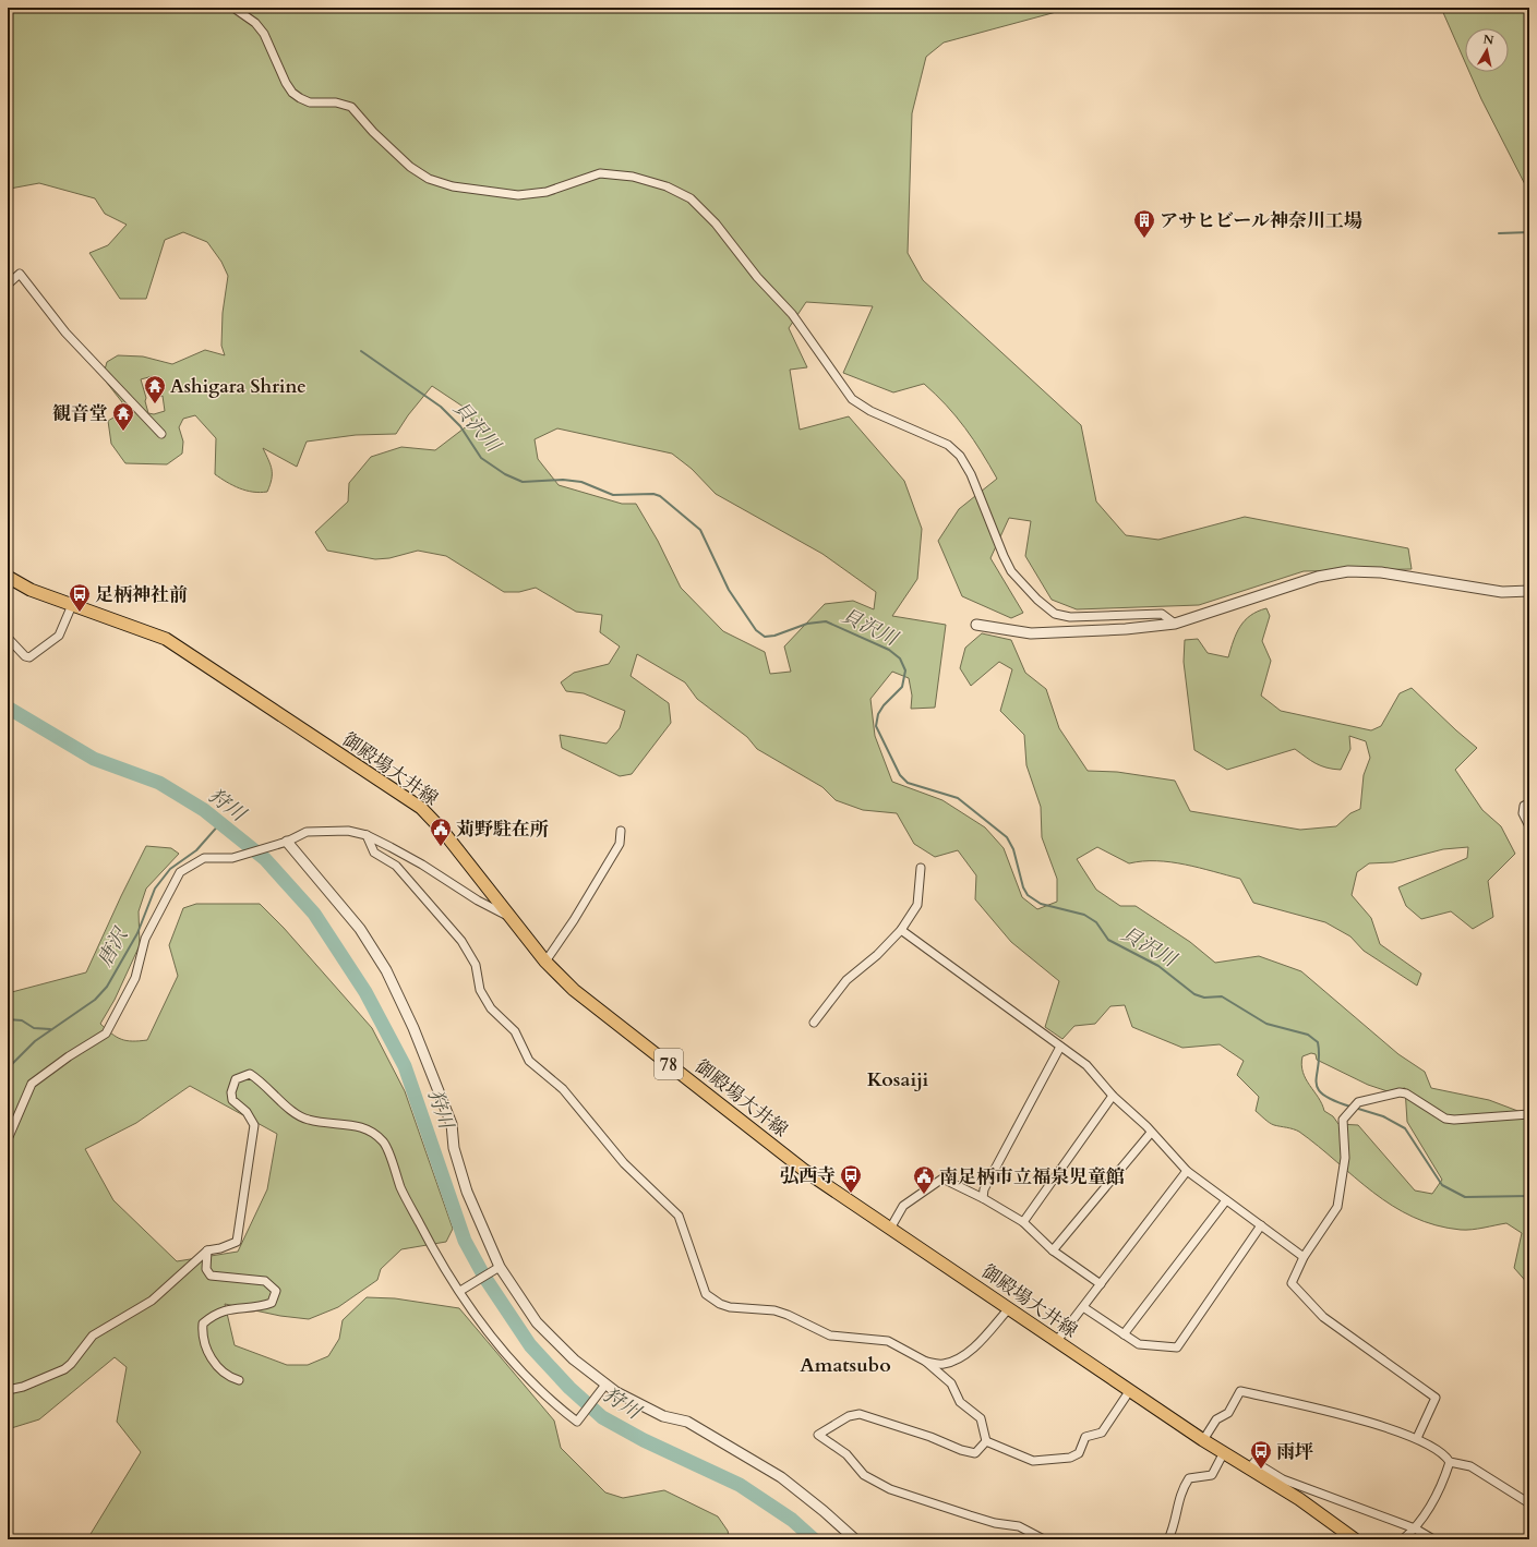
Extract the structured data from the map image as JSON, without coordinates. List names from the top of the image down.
{
  "streets": {
    "main road": ["御殿場大井線", "78"]
  },
  "districts": ["Kosaiji", "Amatsubo"],
  "water": ["貝沢川", "狩川", "唐沢"],
  "places": {
    "building": ["アサヒビール神奈川工場"],
    "temple": ["Ashigara Shrine", "観音堂"],
    "bus stop": ["足柄神社前", "弘西寺", "雨坪"],
    "public building": ["苅野駐在所", "南足柄市立福泉児童館"]
  },
  "north": "top"
}
